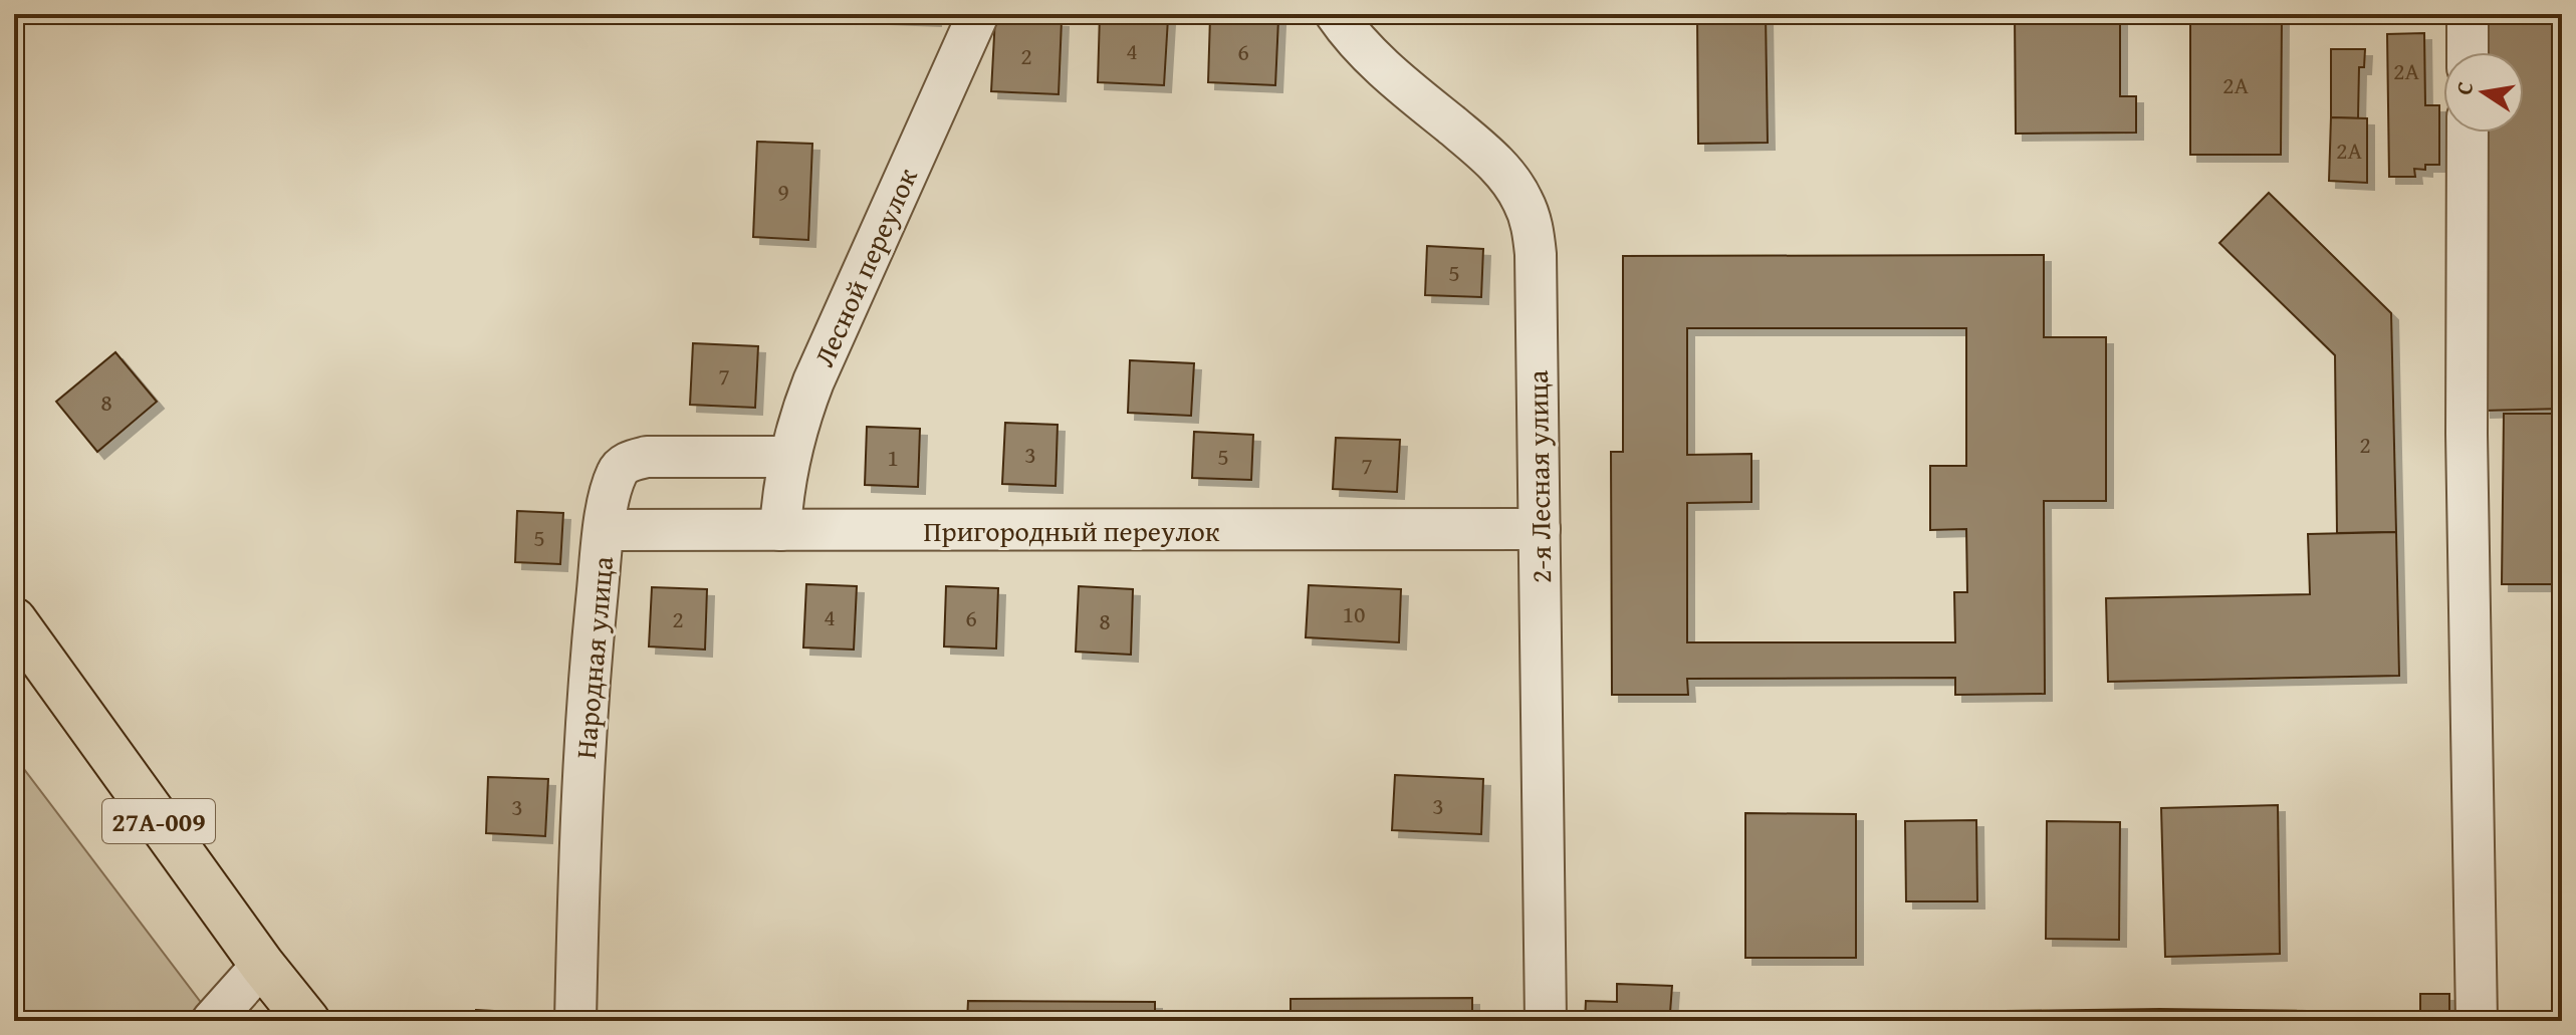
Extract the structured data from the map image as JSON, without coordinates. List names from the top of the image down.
{
  "streets": {
    "main road": ["27А-009"],
    "street": [
      "Лесной переулок",
      "2-я Лесная улица",
      "Пригородный переулок",
      "Народная улица"
    ]
  },
  "crossings": [
    ["Лесной переулок", "Пригородный переулок"],
    ["Лесной переулок", "Народная улица"],
    ["2-я Лесная улица", "Пригородный переулок"],
    ["Пригородный переулок", "Народная улица"]
  ],
  "house_numbers": [
    "4",
    "6",
    "2",
    "2А",
    "2А",
    "2А",
    "9",
    "5",
    "7",
    "8",
    "2",
    "3",
    "5",
    "1",
    "7",
    "5",
    "10",
    "4",
    "6",
    "2",
    "8",
    "3",
    "3"
  ],
  "north": "left"
}
